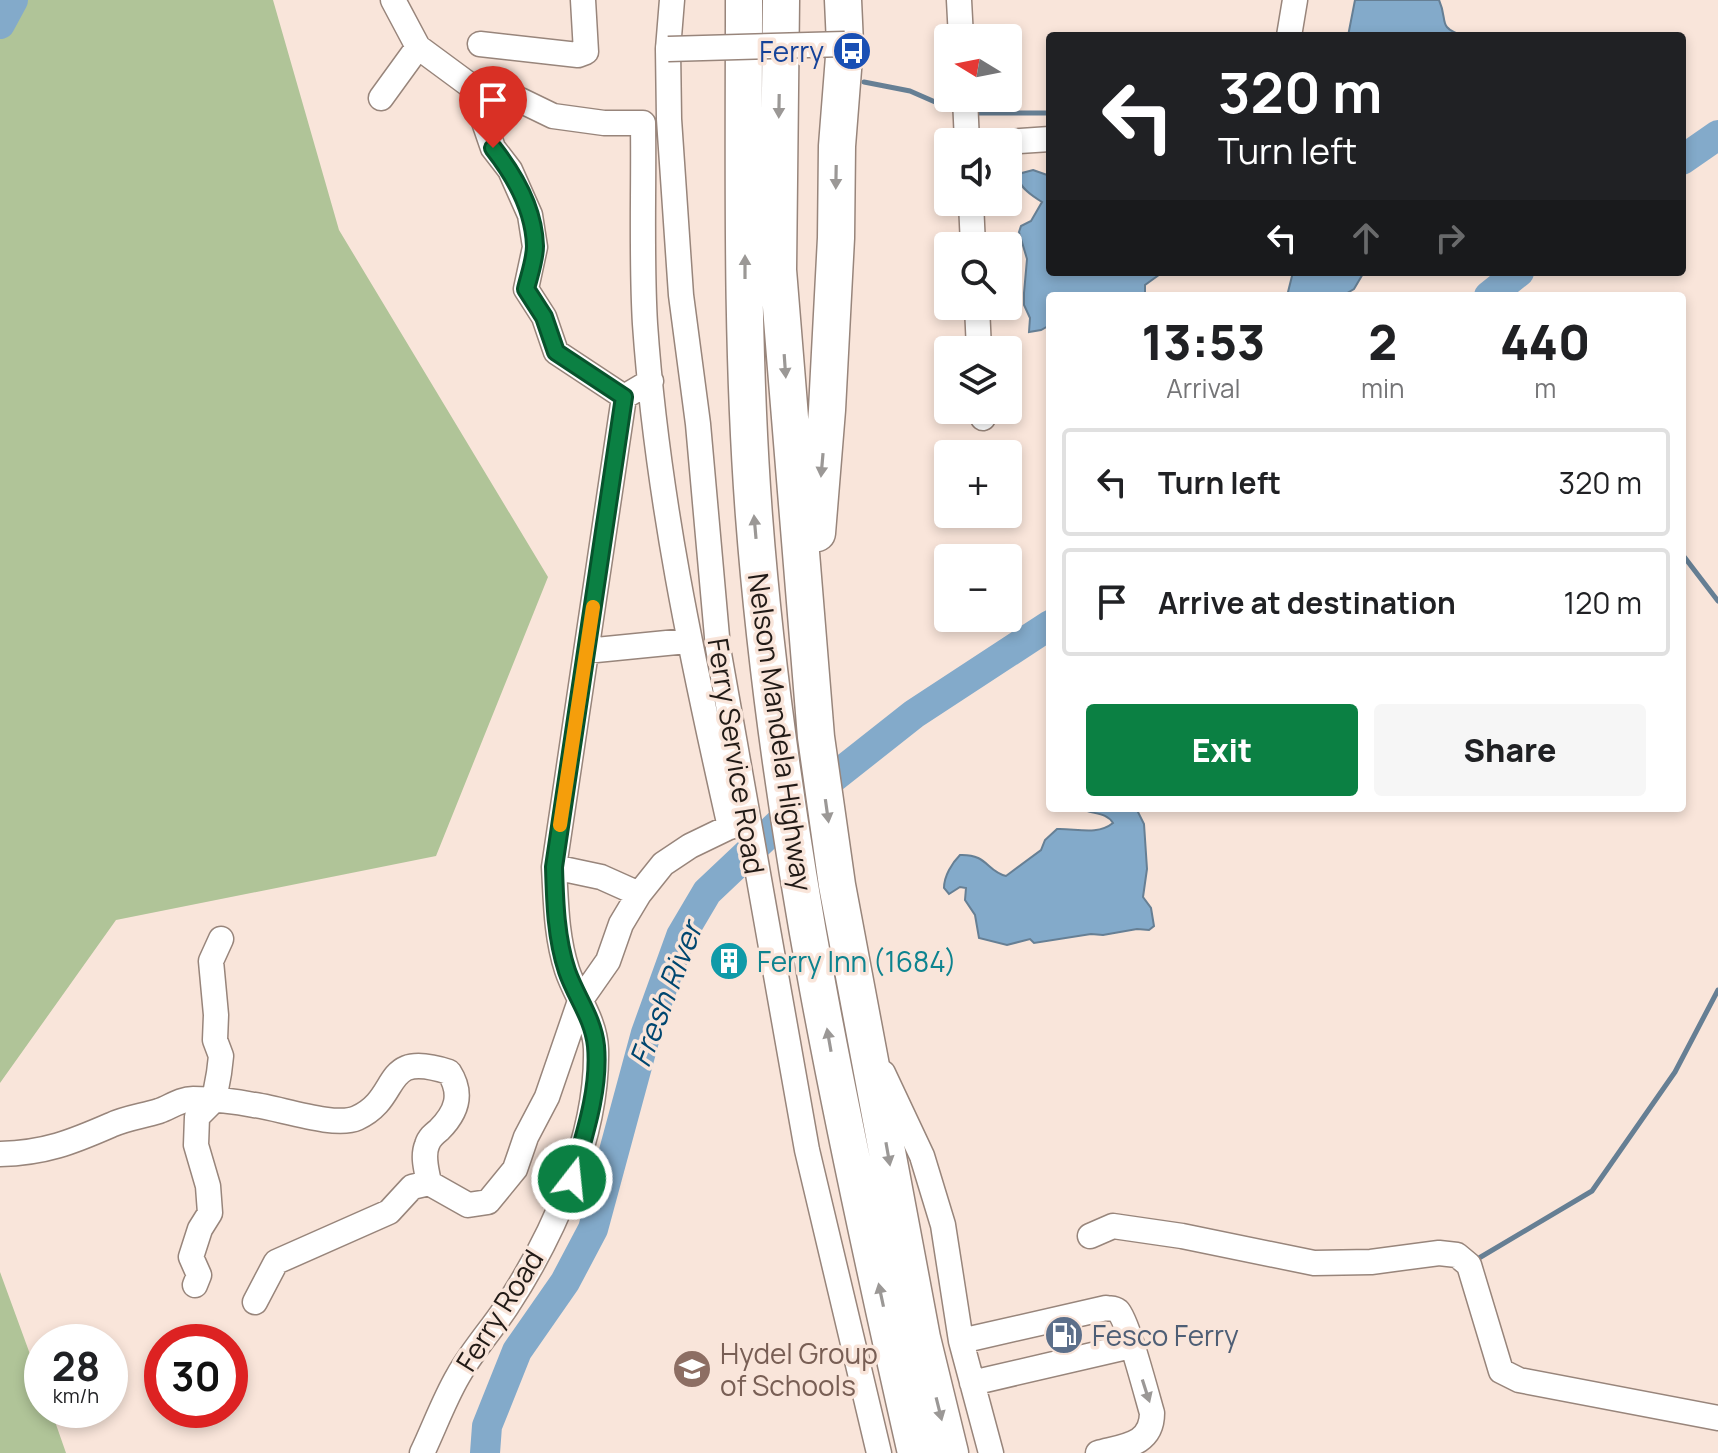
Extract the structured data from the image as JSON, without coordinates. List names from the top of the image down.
{
  "streets": {
    "highway": ["Nelson Mandela Highway"],
    "street": ["Ferry Service Road", "Ferry Road"]
  },
  "water": ["Fresh River"],
  "places": {
    "bus stop": ["Ferry"],
    "building": ["Ferry Inn (1684)"],
    "fuel station": ["Fesco Ferry"],
    "school or university": ["Hydel Group of Schools"]
  },
  "north": "left",
  "page": {
    "map_buttons": ["+", "−"],
    "turn": ["320 m", "Turn left"],
    "eta": [
      "13:53",
      "Arrival",
      "2",
      "min",
      "440",
      "m"
    ],
    "list": [
      {
        "name": "Turn left",
        "value": "320 m"
      },
      {
        "name": "Arrive at destination",
        "value": "120 m"
      }
    ],
    "buttons": ["Exit", "Share"],
    "speed": "28 km/h",
    "limit": "30"
  }
}
